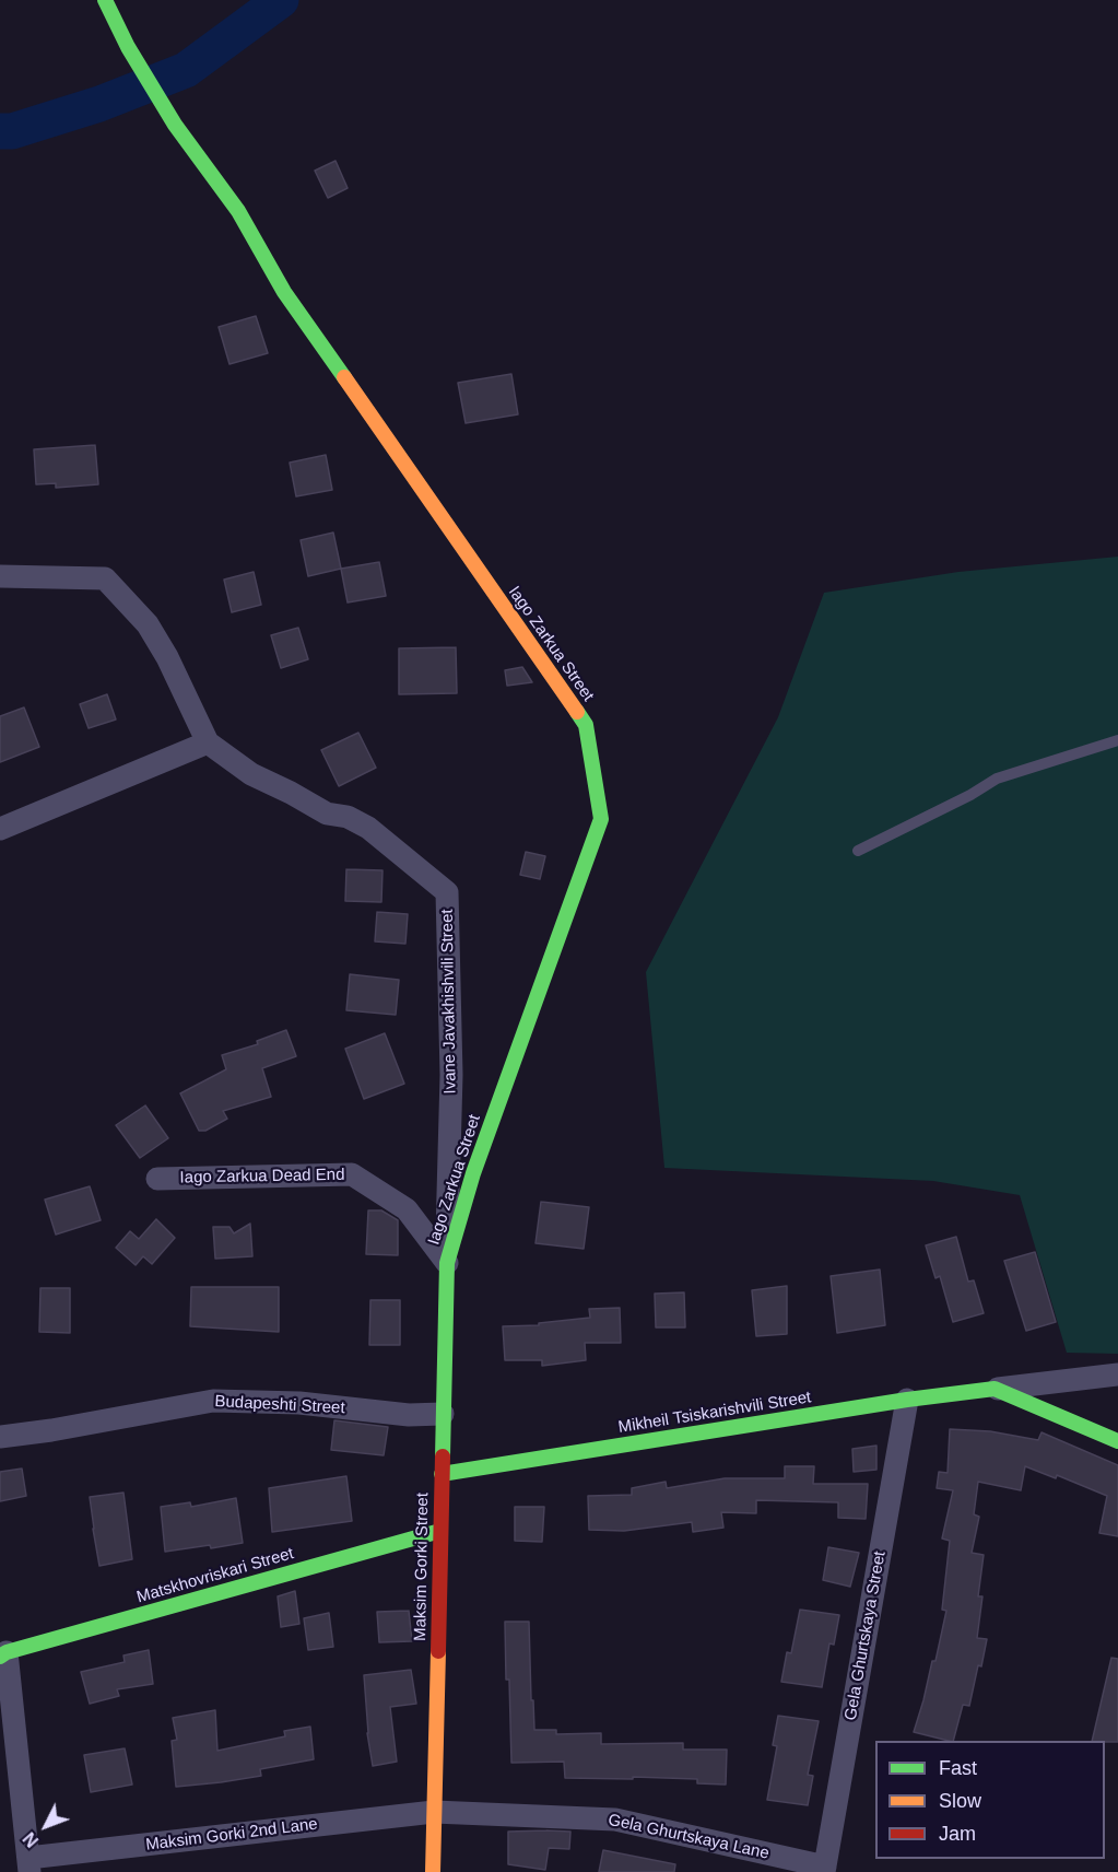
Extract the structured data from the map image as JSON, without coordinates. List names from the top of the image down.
{
  "streets": {
    "street": [
      "Iago Zarkua Street",
      "Ivane Javakhishvili Street",
      "Iago Zarkua Dead End",
      "Budapeshti Street",
      "Mikheil Tsiskarishvili Street",
      "Maksim Gorki Street",
      "Matskhovriskari Street",
      "Gela Ghurtskaya Street",
      "Maksim Gorki 2nd Lane",
      "Gela Ghurtskaya Lane"
    ]
  },
  "crossings": [
    ["Iago Zarkua Street", "Ivane Javakhishvili Street"],
    ["Iago Zarkua Street", "Iago Zarkua Dead End"],
    ["Iago Zarkua Street", "Maksim Gorki Street"],
    ["Ivane Javakhishvili Street", "Iago Zarkua Dead End"],
    ["Ivane Javakhishvili Street", "Maksim Gorki Street"],
    ["Iago Zarkua Dead End", "Maksim Gorki Street"],
    ["Budapeshti Street", "Maksim Gorki Street"],
    ["Mikheil Tsiskarishvili Street", "Maksim Gorki Street"],
    ["Mikheil Tsiskarishvili Street", "Gela Ghurtskaya Street"],
    ["Maksim Gorki Street", "Matskhovriskari Street"],
    ["Maksim Gorki Street", "Maksim Gorki 2nd Lane"],
    ["Maksim Gorki Street", "Gela Ghurtskaya Lane"],
    ["Gela Ghurtskaya Street", "Gela Ghurtskaya Lane"],
    ["Maksim Gorki 2nd Lane", "Gela Ghurtskaya Lane"]
  ],
  "legend": ["Fast", "Slow", "Jam"],
  "north": "bottom left"
}
